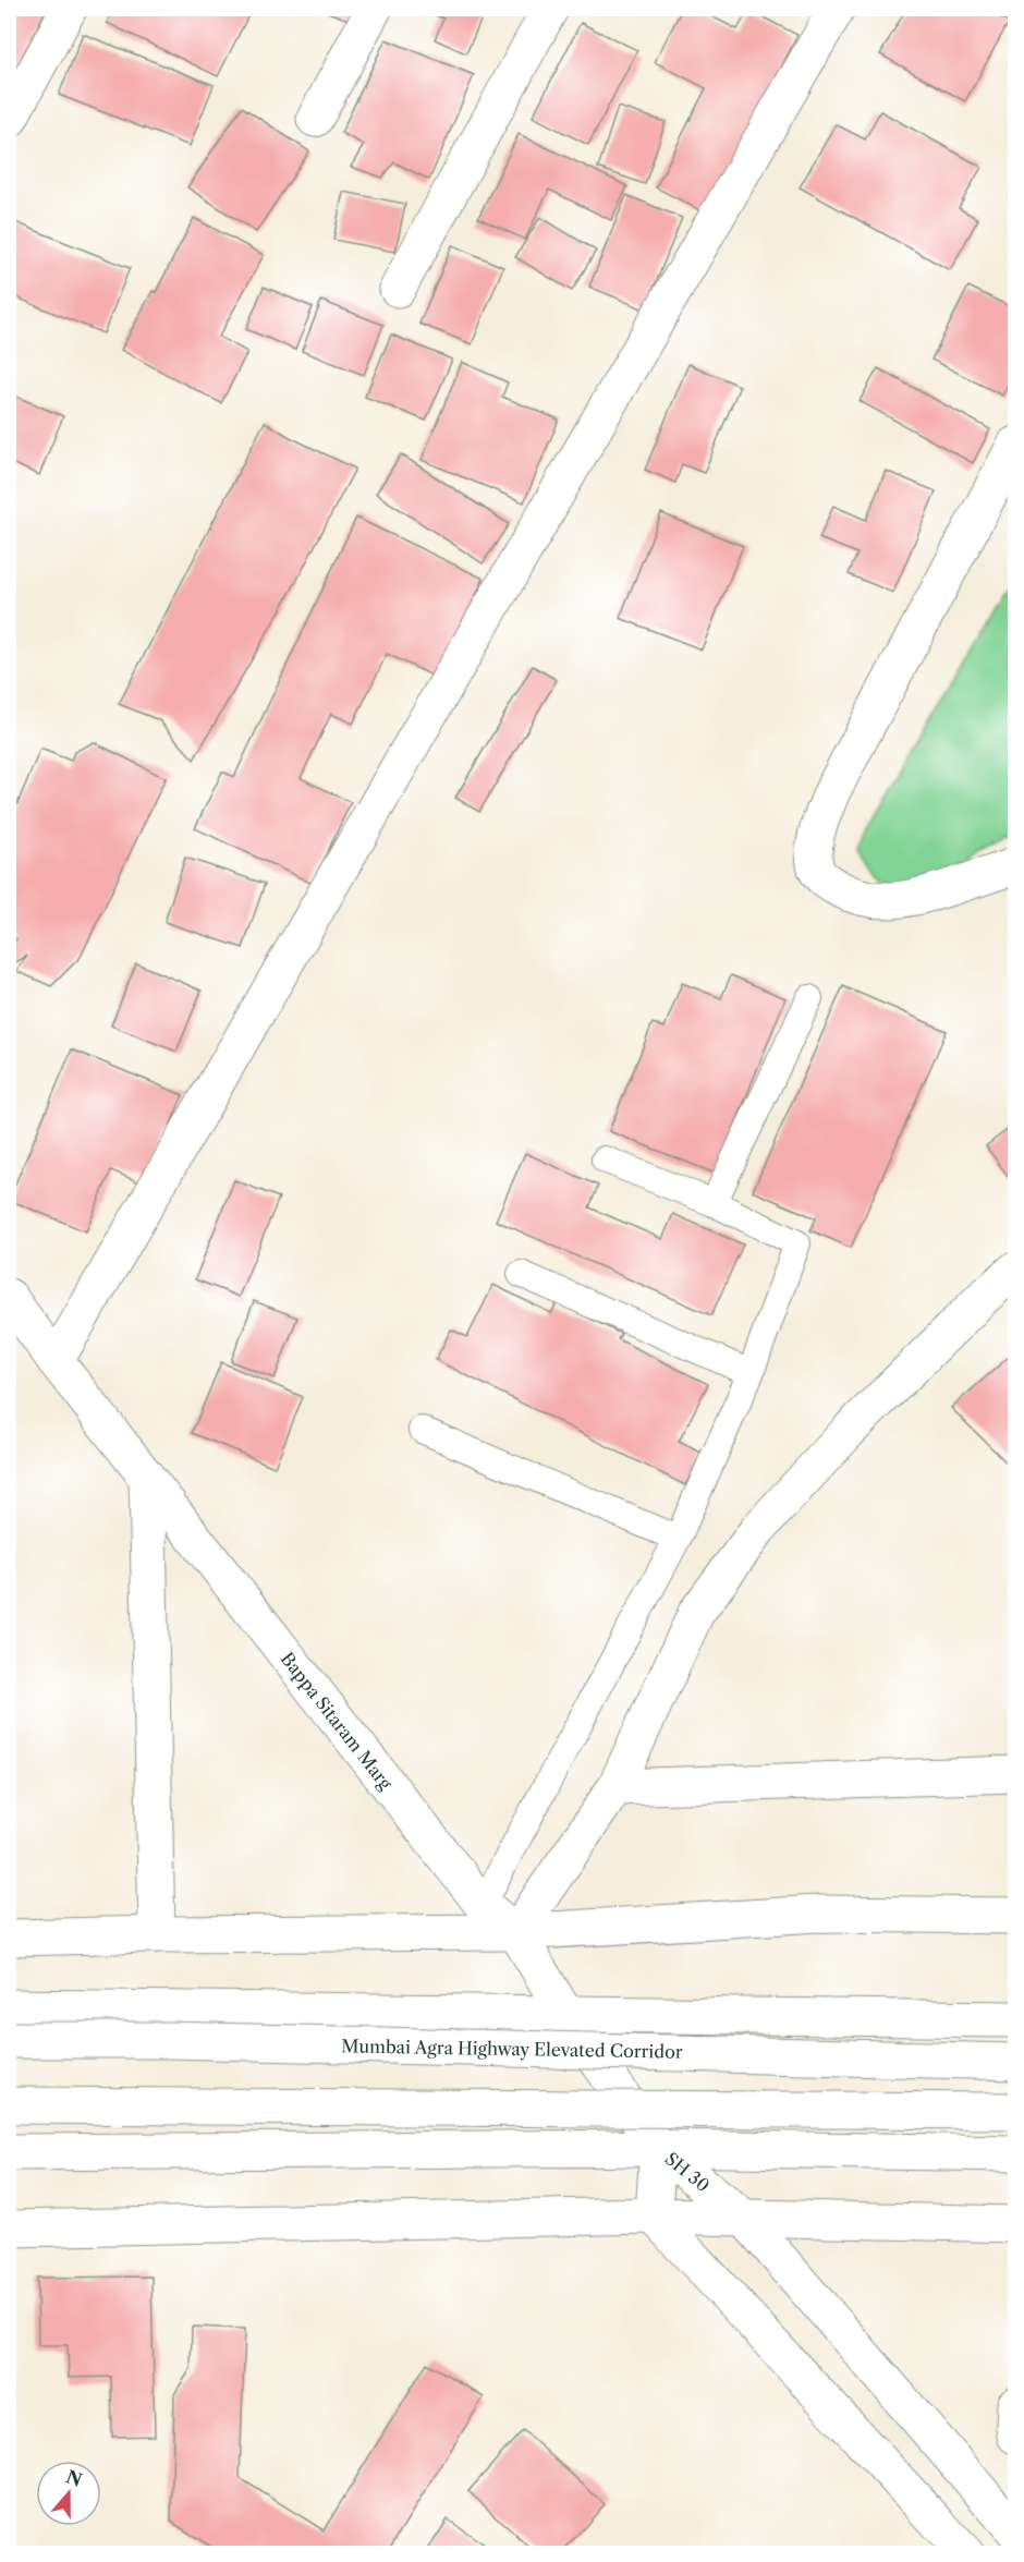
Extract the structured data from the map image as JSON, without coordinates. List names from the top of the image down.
{
  "streets": {
    "main road": ["Bappa Sitaram Marg", "Mumbai Agra Highway Elevated Corridor", "SH 30"]
  },
  "crossings": [
    ["Bappa Sitaram Marg", "SH 30"]
  ],
  "north": "top"
}
